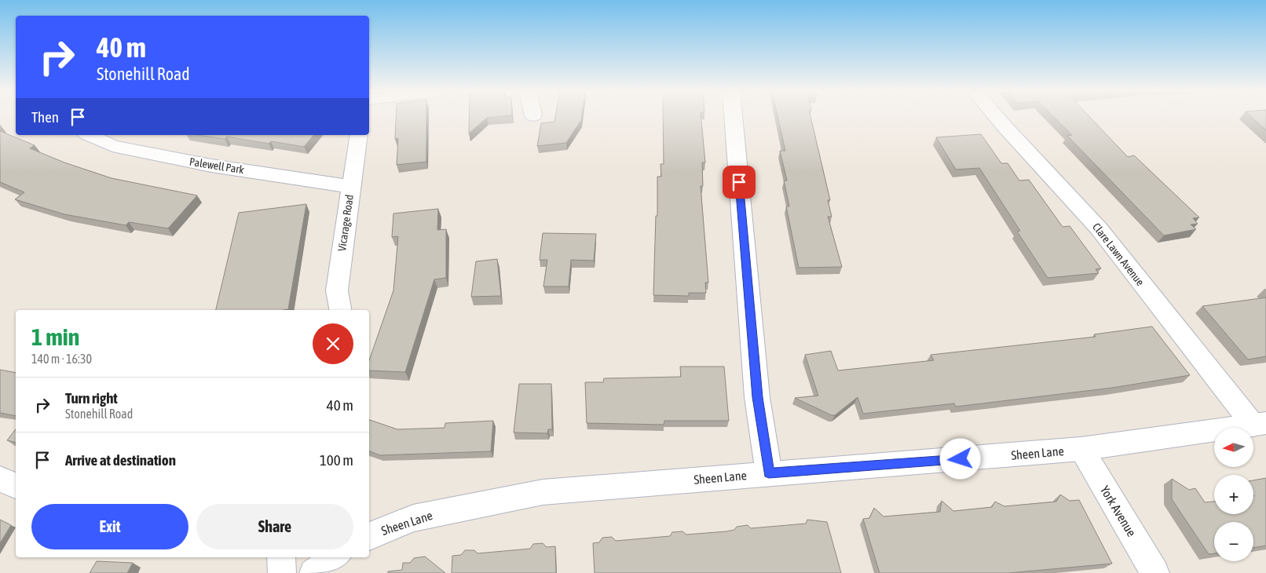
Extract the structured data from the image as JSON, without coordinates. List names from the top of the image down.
{
  "streets": {
    "street": [
      "Palewell Park",
      "Vicarage Road",
      "Clare Lawn Avenue",
      "Sheen Lane",
      "York Avenue"
    ]
  },
  "crossings": [
    ["Palewell Park", "Vicarage Road"],
    ["Clare Lawn Avenue", "Sheen Lane"],
    ["Sheen Lane", "York Avenue"]
  ],
  "north": "left",
  "page": {
    "turn": ["40 m", "Stonehill Road"],
    "then": "Then",
    "heading": ["1 min", "140 m · 16:30"],
    "list": [
      {
        "name": "Turn right",
        "note": "Stonehill Road",
        "value": "40 m"
      },
      {
        "name": "Arrive at destination",
        "value": "100 m"
      }
    ],
    "map_buttons": ["+", "−"],
    "buttons": ["Exit", "Share"]
  }
}
